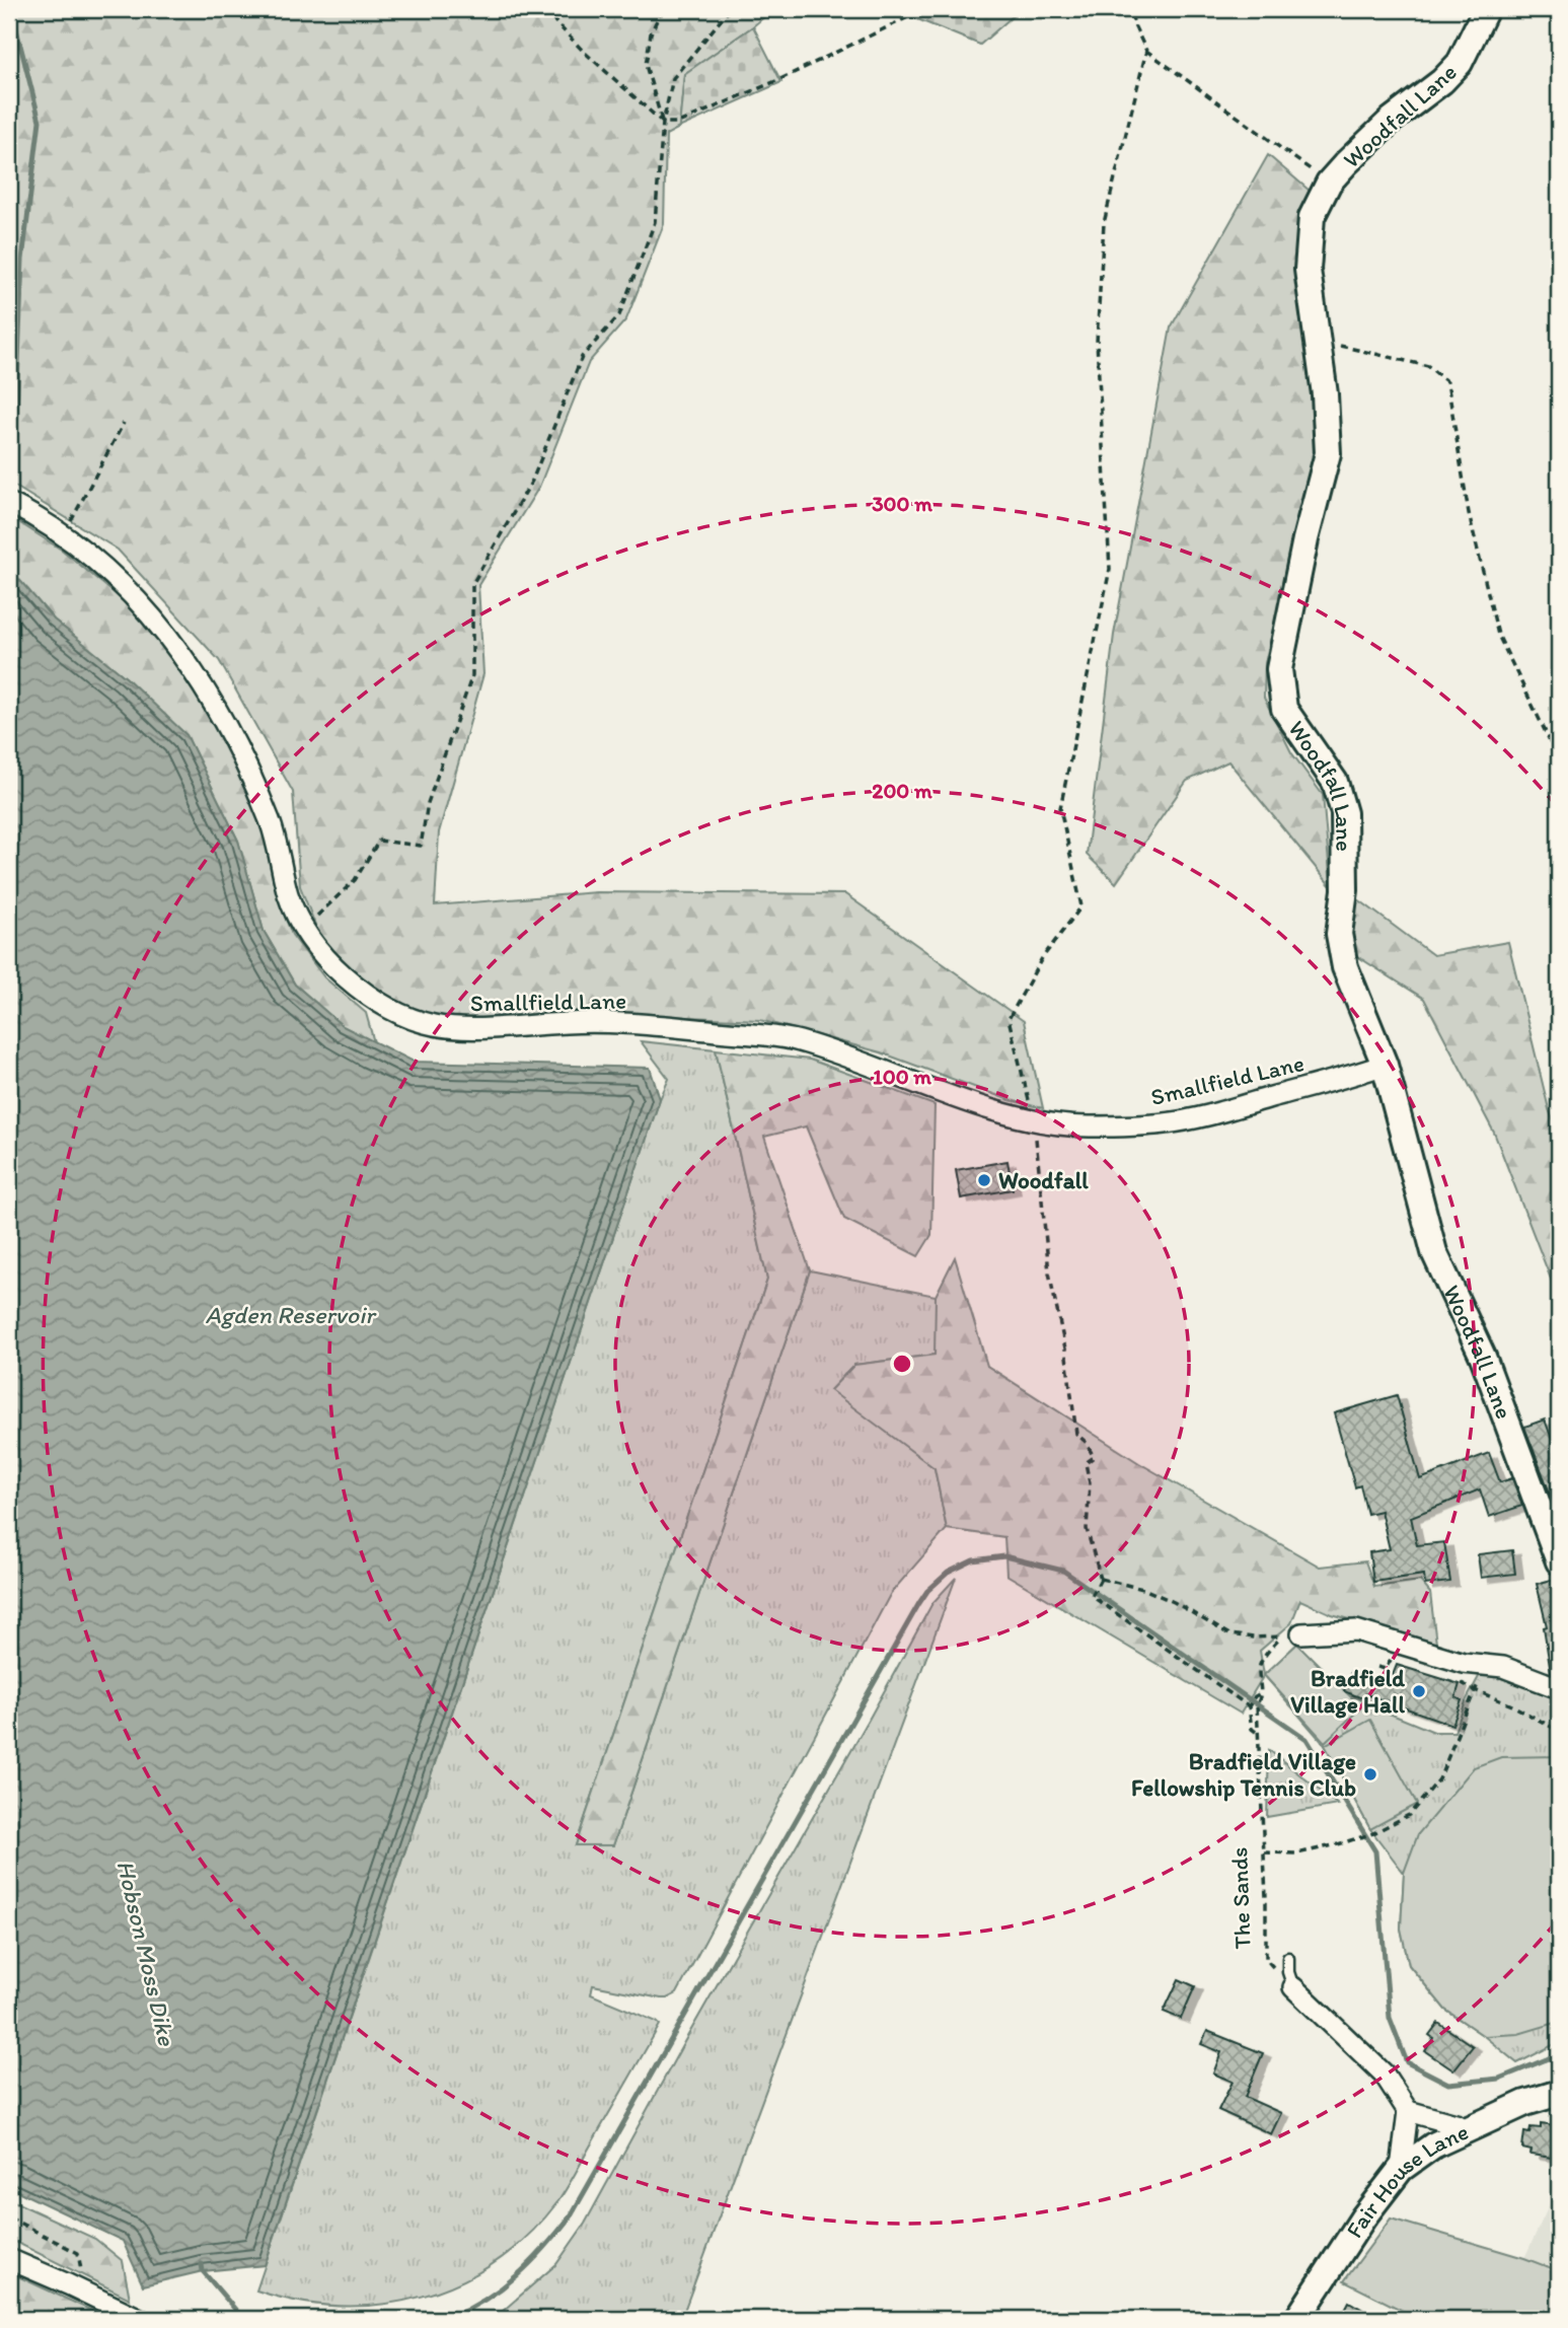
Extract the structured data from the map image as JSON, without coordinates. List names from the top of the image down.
{
  "streets": {
    "street": ["Woodfall Lane", "Smallfield Lane", "Fair House Lane"],
    "path": ["The Sands"]
  },
  "crossings": [
    ["Woodfall Lane", "Smallfield Lane"]
  ],
  "water": ["Agden Reservoir", "Hobson Moss Dike"],
  "places": ["Woodfall", "Bradfield Village Hall", "Bradfield Village Fellowship Tennis Club"],
  "rings": ["300 m", "200 m", "100 m"]
}
